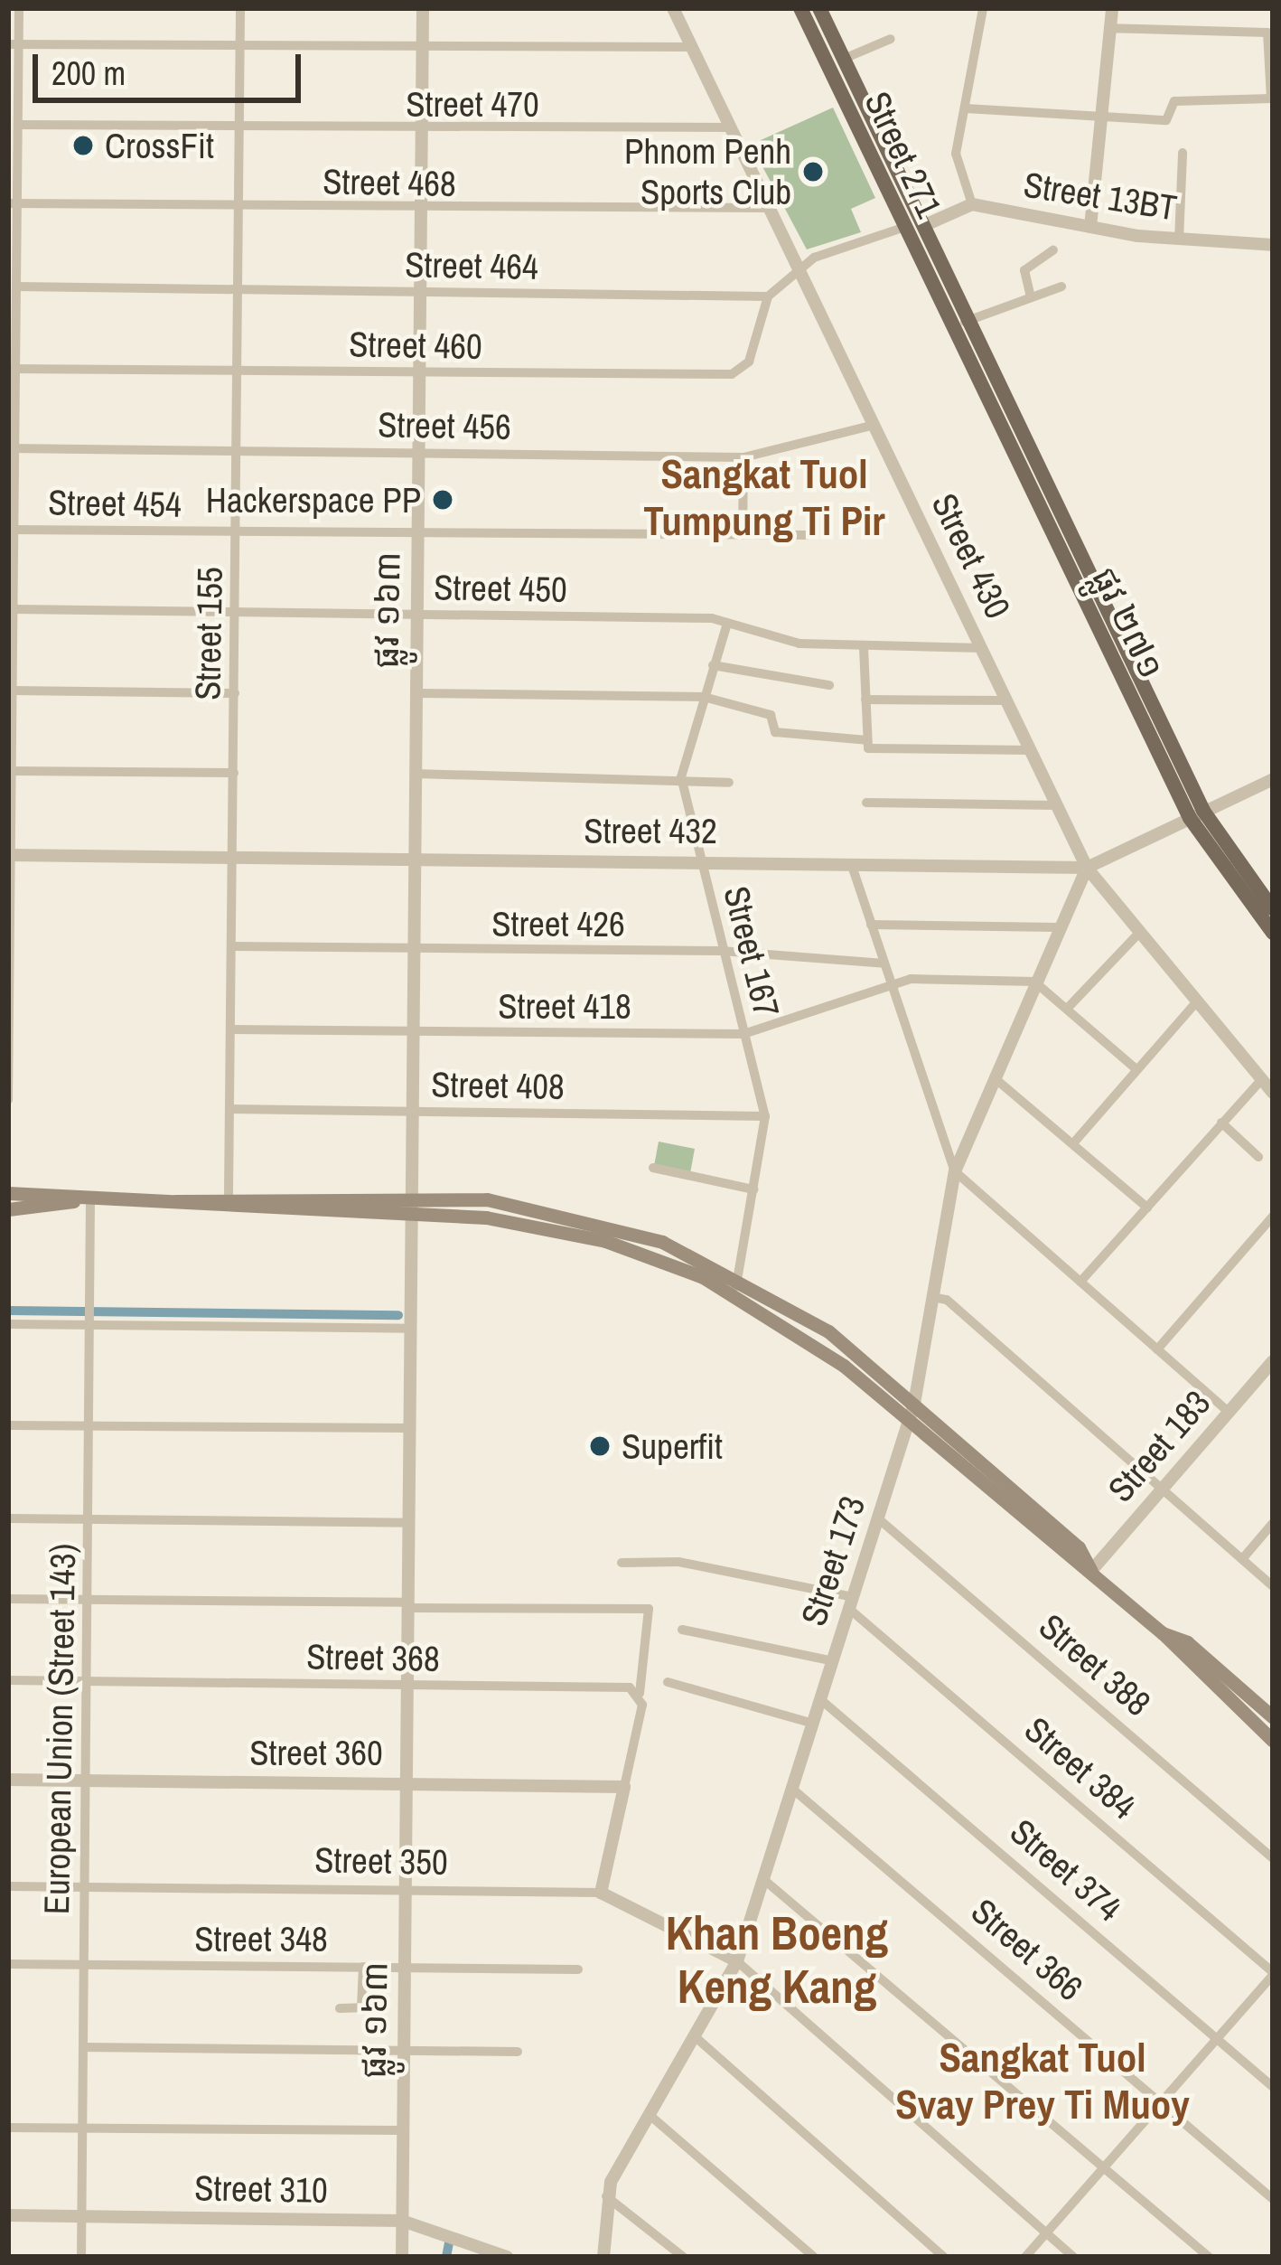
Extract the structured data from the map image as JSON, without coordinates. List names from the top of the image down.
{
  "streets": {
    "main road": ["Street 271", "ផ្លូវ ២៧១"],
    "street": [
      "Street 470",
      "Street 468",
      "Street 13BT",
      "Street 464",
      "Street 460",
      "Street 456",
      "Street 454",
      "Street 430",
      "Street 450",
      "ផ្លូវ ១៦៣",
      "Street 155",
      "Street 432",
      "Street 426",
      "Street 167",
      "Street 418",
      "Street 408",
      "Street 183",
      "Street 173",
      "Street 368",
      "Street 388",
      "European Union (Street 143)",
      "Street 360",
      "Street 384",
      "Street 350",
      "Street 374",
      "Street 348",
      "Street 366",
      "Street 310"
    ]
  },
  "crossings": [
    ["Street 470", "Street 430"],
    ["Street 470", "ផ្លូវ ១៦៣"],
    ["Street 470", "Street 155"],
    ["Street 271", "Street 13BT"],
    ["Street 271", "ផ្លូវ ២៧១"],
    ["Street 468", "Street 430"],
    ["Street 468", "ផ្លូវ ១៦៣"],
    ["Street 468", "Street 155"],
    ["Street 464", "Street 460"],
    ["Street 464", "ផ្លូវ ១៦៣"],
    ["Street 464", "Street 155"],
    ["Street 460", "ផ្លូវ ១៦៣"],
    ["Street 460", "Street 155"],
    ["Street 456", "Street 430"],
    ["Street 456", "ផ្លូវ ១៦៣"],
    ["Street 456", "Street 155"],
    ["Street 454", "ផ្លូវ ១៦៣"],
    ["Street 454", "Street 155"],
    ["Street 430", "Street 450"],
    ["Street 430", "Street 432"],
    ["Street 430", "Street 173"],
    ["Street 450", "ផ្លូវ ១៦៣"],
    ["Street 450", "Street 155"],
    ["Street 450", "Street 167"],
    ["ផ្លូវ ១៦៣", "Street 432"],
    ["ផ្លូវ ១៦៣", "Street 426"],
    ["ផ្លូវ ១៦៣", "Street 418"],
    ["ផ្លូវ ១៦៣", "Street 408"],
    ["ផ្លូវ ១៦៣", "Street 368"],
    ["ផ្លូវ ១៦៣", "Street 360"],
    ["ផ្លូវ ១៦៣", "Street 350"],
    ["ផ្លូវ ១៦៣", "Street 348"],
    ["ផ្លូវ ១៦៣", "Street 310"],
    ["ផ្លូវ ២៧១", "Street 432"],
    ["Street 155", "Street 432"],
    ["Street 155", "Street 426"],
    ["Street 155", "Street 418"],
    ["Street 155", "Street 408"],
    ["Street 432", "Street 167"],
    ["Street 432", "Street 173"],
    ["Street 426", "Street 167"],
    ["Street 167", "Street 418"],
    ["Street 167", "Street 408"],
    ["Street 418", "Street 173"],
    ["Street 173", "Street 388"],
    ["Street 173", "Street 384"],
    ["Street 173", "Street 350"],
    ["Street 173", "Street 374"],
    ["Street 173", "Street 366"],
    ["Street 368", "European Union (Street 143)"],
    ["European Union (Street 143)", "Street 360"],
    ["European Union (Street 143)", "Street 350"],
    ["European Union (Street 143)", "Street 348"],
    ["European Union (Street 143)", "Street 310"]
  ],
  "districts": ["Sangkat Tuol Tumpung Ti Pir", "Khan Boeng Keng Kang", "Sangkat Tuol Svay Prey Ti Muoy"],
  "places": [
    "CrossFit",
    "Phnom Penh Sports Club",
    "Hackerspace PP",
    "Superfit"
  ],
  "scale_bar": "200 m"
}
